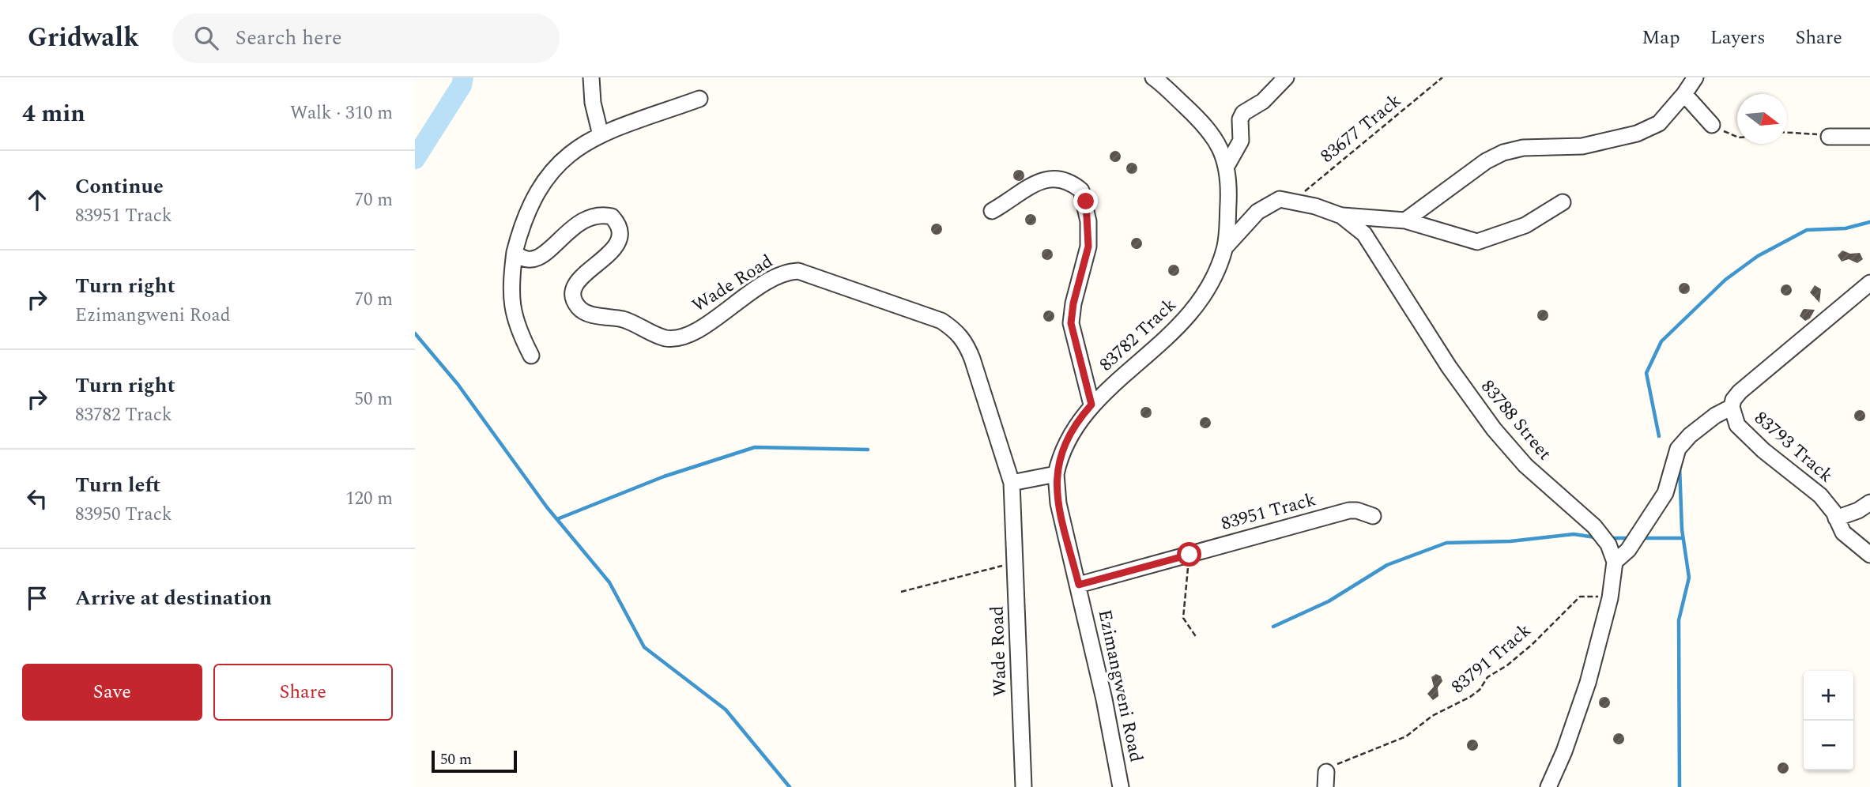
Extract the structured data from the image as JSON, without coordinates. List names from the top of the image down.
{
  "streets": {
    "street": [
      "Wade Road",
      "83782 Track",
      "83788 Street",
      "83793 Track",
      "83951 Track",
      "Ezimangweni Road"
    ],
    "path": ["83677 Track", "83791 Track"]
  },
  "crossings": [
    ["83677 Track", "83788 Street"],
    ["83782 Track", "83788 Street"],
    ["83782 Track", "Ezimangweni Road"],
    ["83951 Track", "Ezimangweni Road"]
  ],
  "scale_bar": "50 m",
  "north": "right",
  "page": {
    "header": "Gridwalk",
    "search": "Search here",
    "nav": ["Map", "Layers", "Share"],
    "heading": ["4 min", "Walk · 310 m"],
    "list": [
      ["Continue", "83951 Track", "70 m"],
      ["Turn right", "Ezimangweni Road", "70 m"],
      ["Turn right", "83782 Track", "50 m"],
      ["Turn left", "83950 Track", "120 m"],
      "Arrive at destination"
    ],
    "buttons": ["Save", "Share"],
    "map_buttons": ["+", "−"],
    "scale": "50 m"
  }
}
